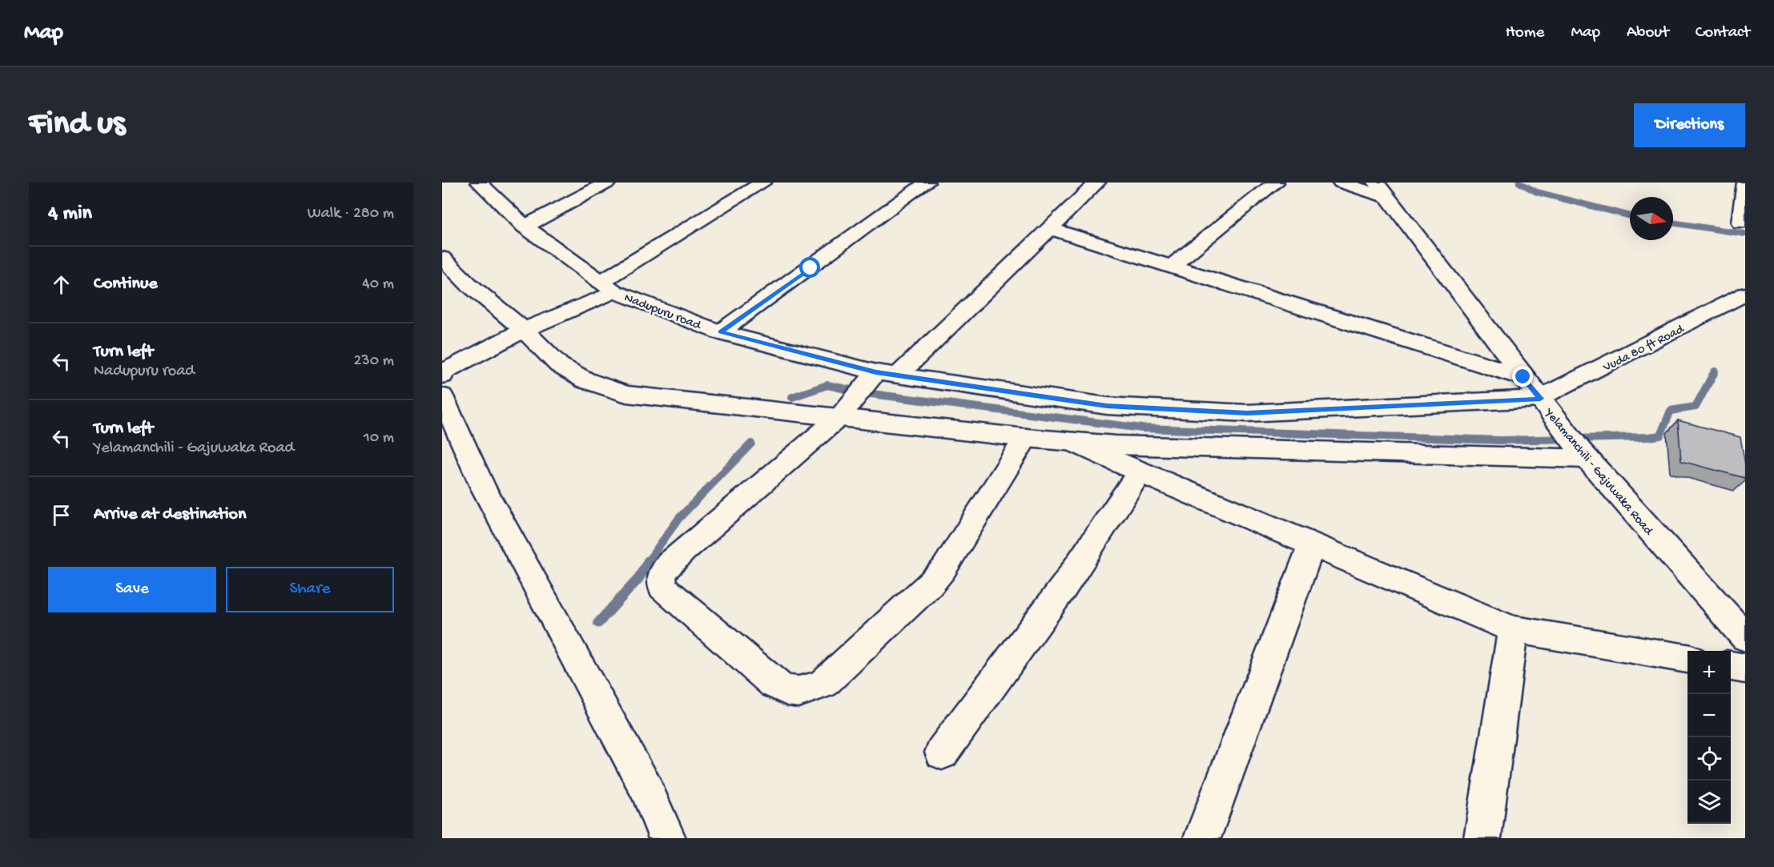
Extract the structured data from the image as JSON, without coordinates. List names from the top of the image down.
{
  "streets": {
    "street": ["Nadupuru road", "Vuda 80 ft Road", "Yelamanchili - Gajuwaka Road"]
  },
  "crossings": [
    ["Nadupuru road", "Vuda 80 ft Road"],
    ["Nadupuru road", "Yelamanchili - Gajuwaka Road"],
    ["Vuda 80 ft Road", "Yelamanchili - Gajuwaka Road"]
  ],
  "north": "right",
  "page": {
    "header": "Map",
    "nav": [
      "Home",
      "Map",
      "About",
      "Contact"
    ],
    "buttons": [
      "Directions",
      ["Save", "Share"]
    ],
    "title": "Find us",
    "heading": ["4 min", "Walk · 280 m"],
    "list": [
      ["Continue", "40 m"],
      ["Turn left", "Nadupuru road", "230 m"],
      ["Turn left", "Yelamanchili - Gajuwaka Road", "10 m"],
      "Arrive at destination"
    ],
    "map_buttons": ["+", "−"]
  }
}
